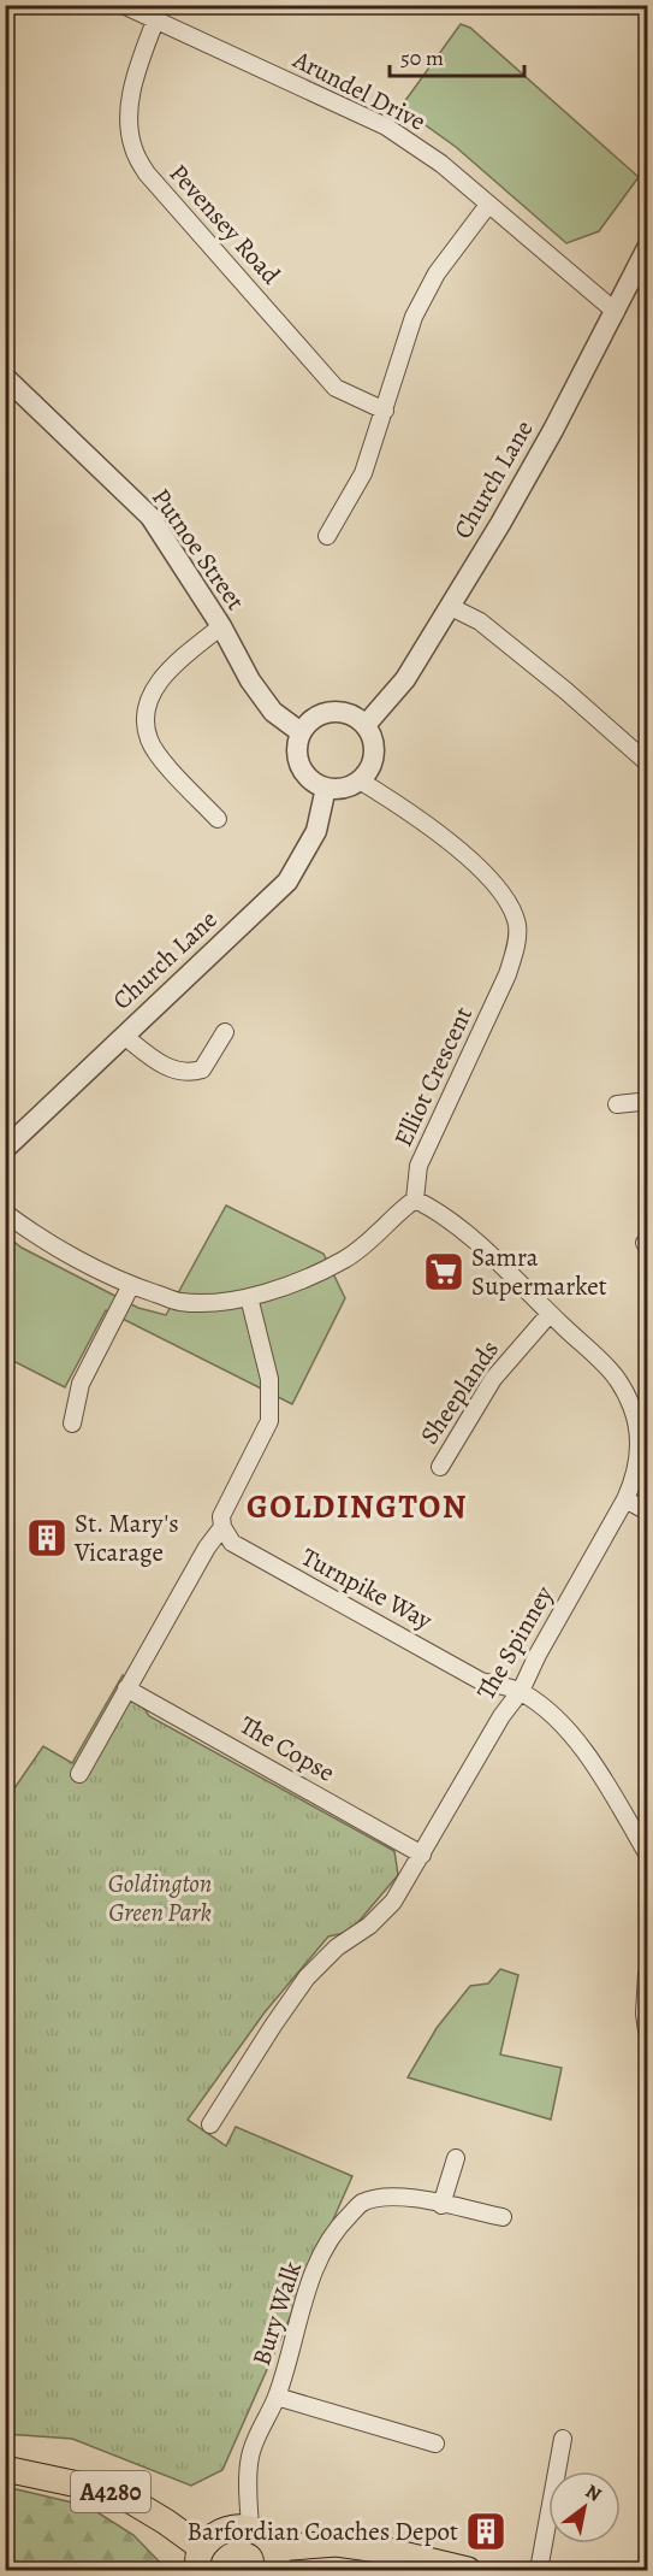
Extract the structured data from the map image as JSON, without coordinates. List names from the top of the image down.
{
  "streets": {
    "main road": ["A4280"],
    "street": [
      "Arundel Drive",
      "Pevensey Road",
      "Church Lane",
      "Putnoe Street",
      "Elliot Crescent",
      "Sheeplands",
      "Turnpike Way",
      "The Spinney",
      "The Copse",
      "Bury Walk"
    ]
  },
  "crossings": [
    ["Arundel Drive", "Pevensey Road"],
    ["Arundel Drive", "Church Lane"],
    ["Church Lane", "Putnoe Street"],
    ["Church Lane", "Elliot Crescent"],
    ["Putnoe Street", "Elliot Crescent"],
    ["Elliot Crescent", "The Spinney"],
    ["Sheeplands", "The Spinney"],
    ["Turnpike Way", "The Spinney"],
    ["The Spinney", "The Copse"]
  ],
  "districts": ["GOLDINGTON"],
  "parks": ["Goldington Green Park"],
  "places": {
    "supermarket": ["Samra Supermarket"],
    "building": ["St. Mary's Vicarage", "Barfordian Coaches Depot"]
  },
  "scale_bar": "50 m",
  "north": "top right"
}
